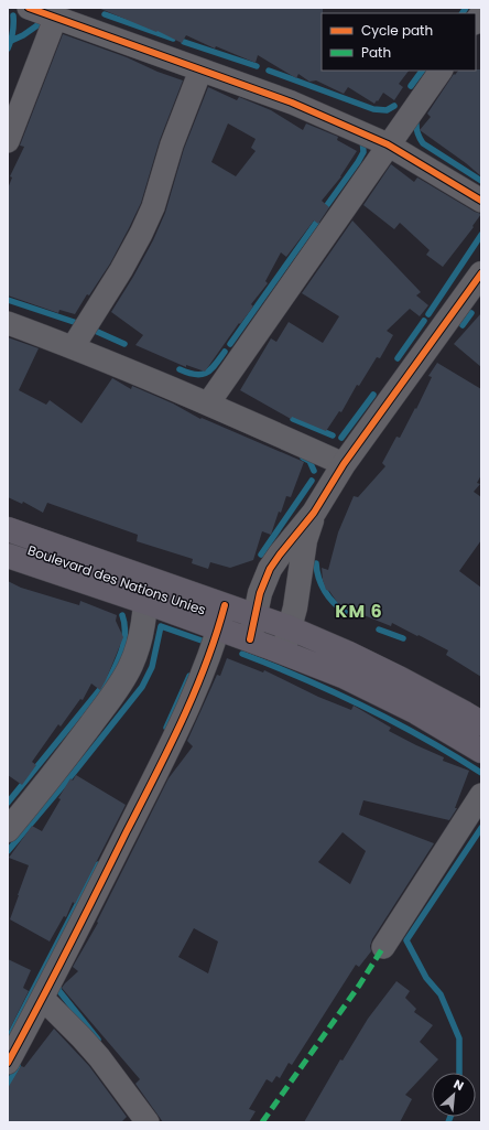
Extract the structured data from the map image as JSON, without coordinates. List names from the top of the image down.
{
  "streets": {
    "main road": ["Boulevard des Nations Unies"]
  },
  "districts": ["KM 6"],
  "legend": ["Cycle path", "Path"],
  "north": "top right"
}
